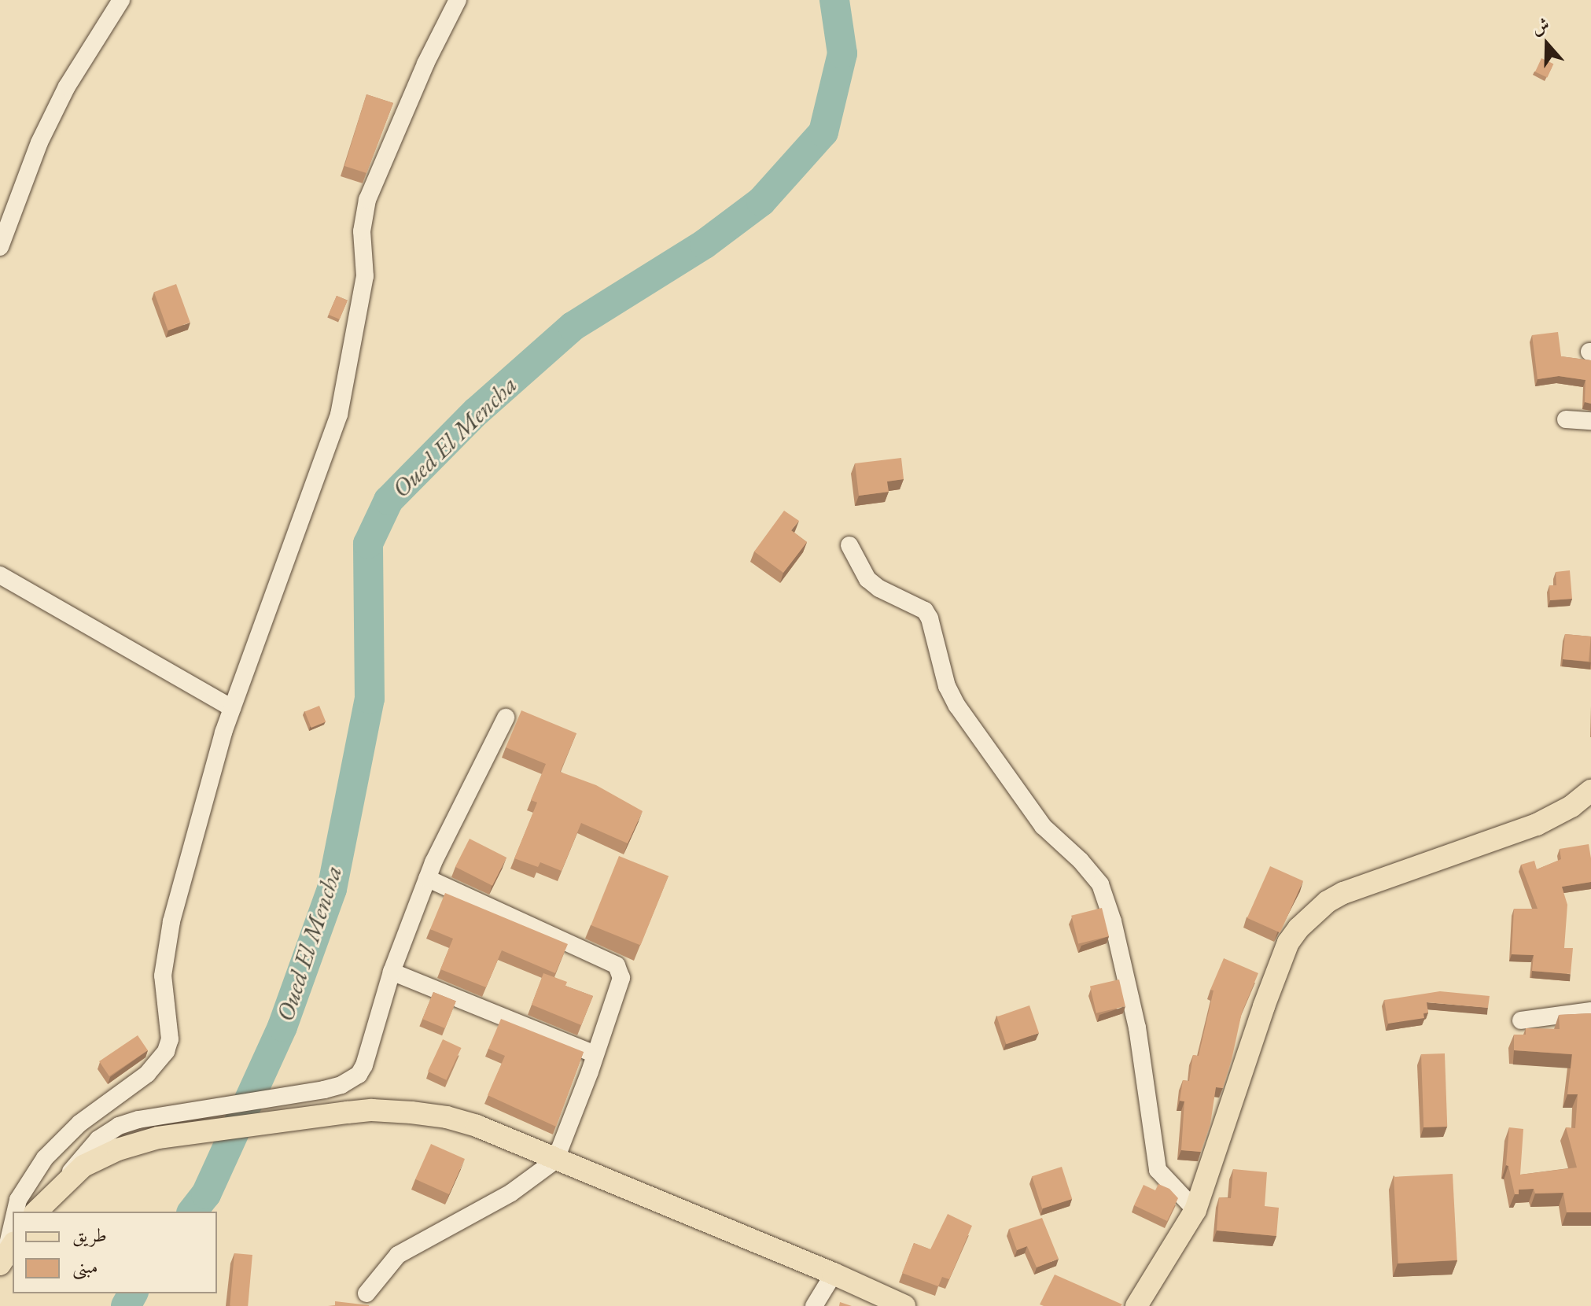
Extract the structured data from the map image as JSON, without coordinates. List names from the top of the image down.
{
  "water": ["Oued El Mencha"],
  "legend": ["طريق", "مبنى"],
  "north": "top"
}
